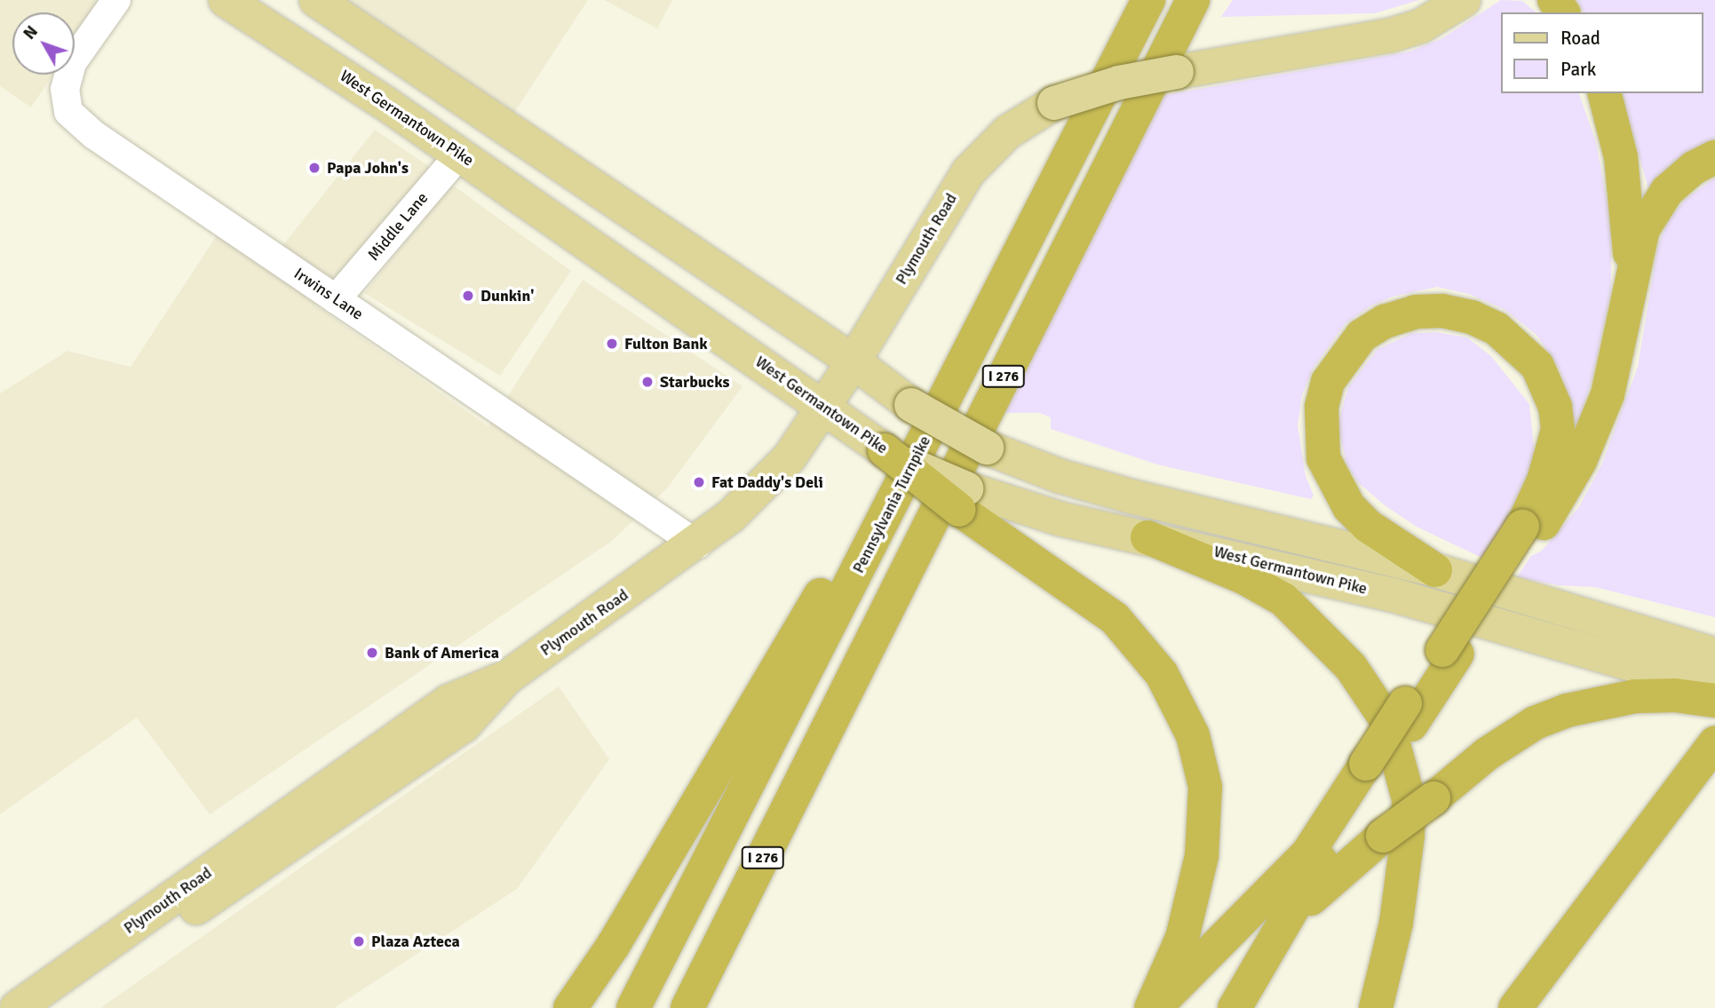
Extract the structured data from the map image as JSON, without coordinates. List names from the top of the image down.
{
  "streets": {
    "highway": ["I 276", "Pennsylvania Turnpike"],
    "main road": ["West Germantown Pike", "Plymouth Road"],
    "street": ["Middle Lane", "Irwins Lane"]
  },
  "crossings": [
    ["West Germantown Pike", "Middle Lane"],
    ["West Germantown Pike", "Plymouth Road"],
    ["Middle Lane", "Irwins Lane"],
    ["Plymouth Road", "Irwins Lane"]
  ],
  "places": [
    "Papa John's",
    "Dunkin'",
    "Fulton Bank",
    "Starbucks",
    "Fat Daddy's Deli",
    "Bank of America",
    "Plaza Azteca"
  ],
  "legend": ["Road", "Park"],
  "north": "top left"
}
